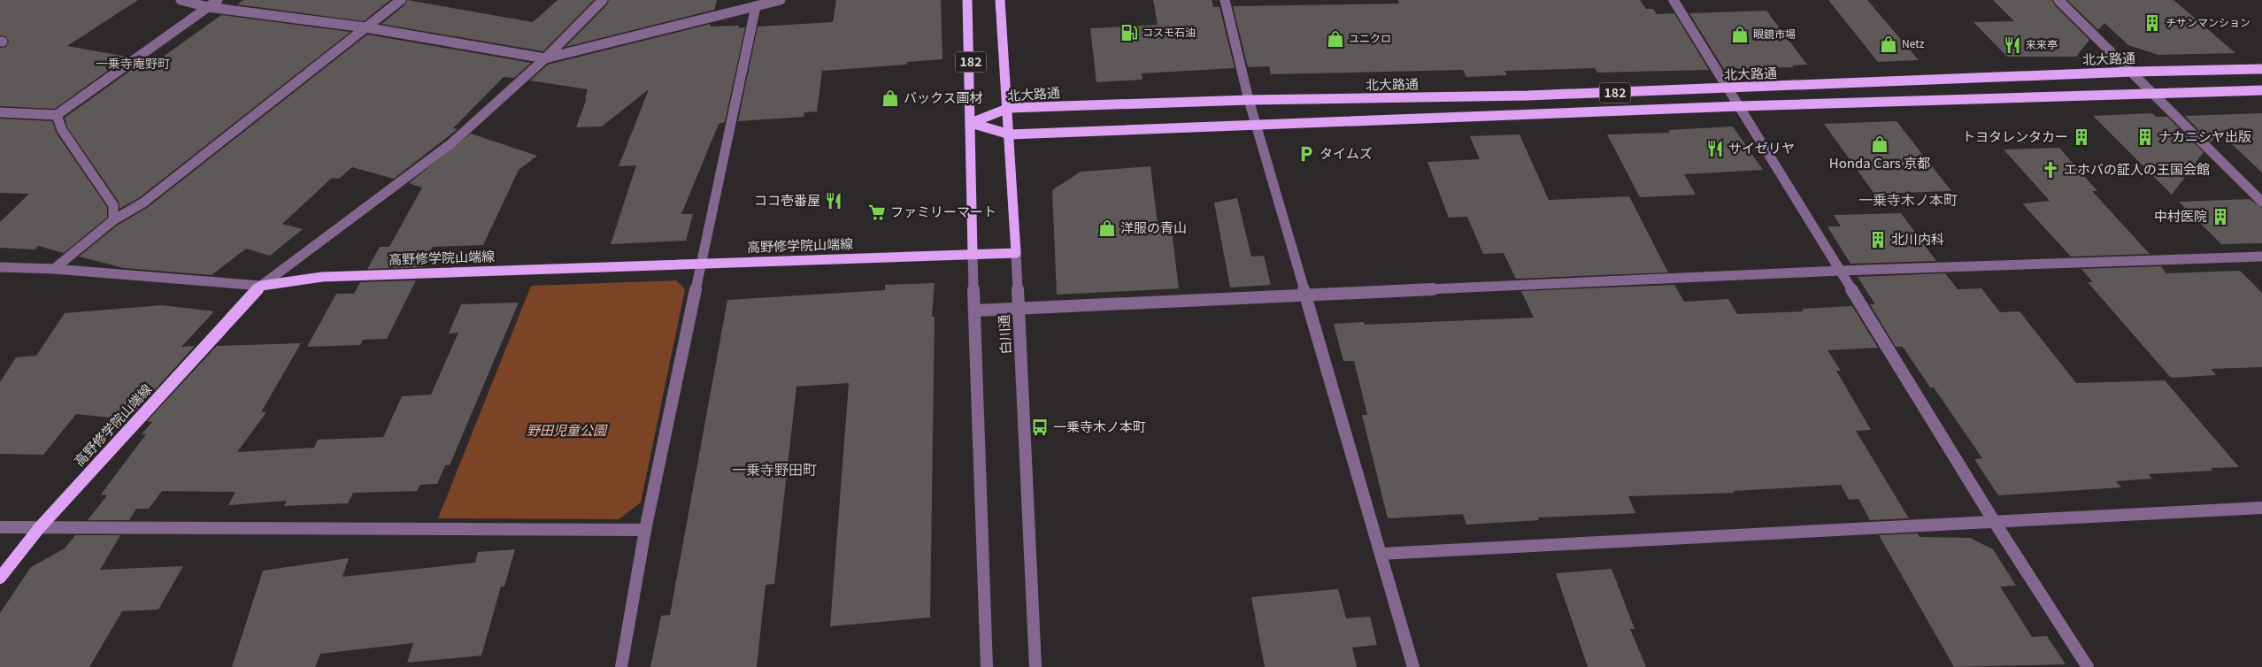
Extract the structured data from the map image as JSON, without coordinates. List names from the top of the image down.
{
  "streets": {
    "main road": [
      "北大路通",
      "182",
      "高野修学院山端線",
      "白川通"
    ]
  },
  "crossings": [
    ["北大路通", "182"],
    ["北大路通", "白川通"],
    ["182", "白川通"],
    ["高野修学院山端線", "白川通"]
  ],
  "districts": ["一乗寺庵野町", "一乗寺木ノ本町", "一乗寺野田町"],
  "parks": ["野田児童公園"],
  "places": {
    "building": [
      "チサンマンション",
      "トヨタレンタカー",
      "ナカニシヤ出版",
      "中村医院",
      "北川内科"
    ],
    "fuel station": ["コスモ石油"],
    "shop": [
      "眼鏡市場",
      "ユニクロ",
      "Netz",
      "バックス画材",
      "Honda Cars 京都",
      "洋服の青山"
    ],
    "restaurant": ["来来亭", "サイゼリヤ", "ココ壱番屋"],
    "parking": ["タイムズ"],
    "church": ["エホバの証人の王国会館"],
    "supermarket": ["ファミリーマート"],
    "bus stop": ["一乗寺木ノ本町"]
  }
}
